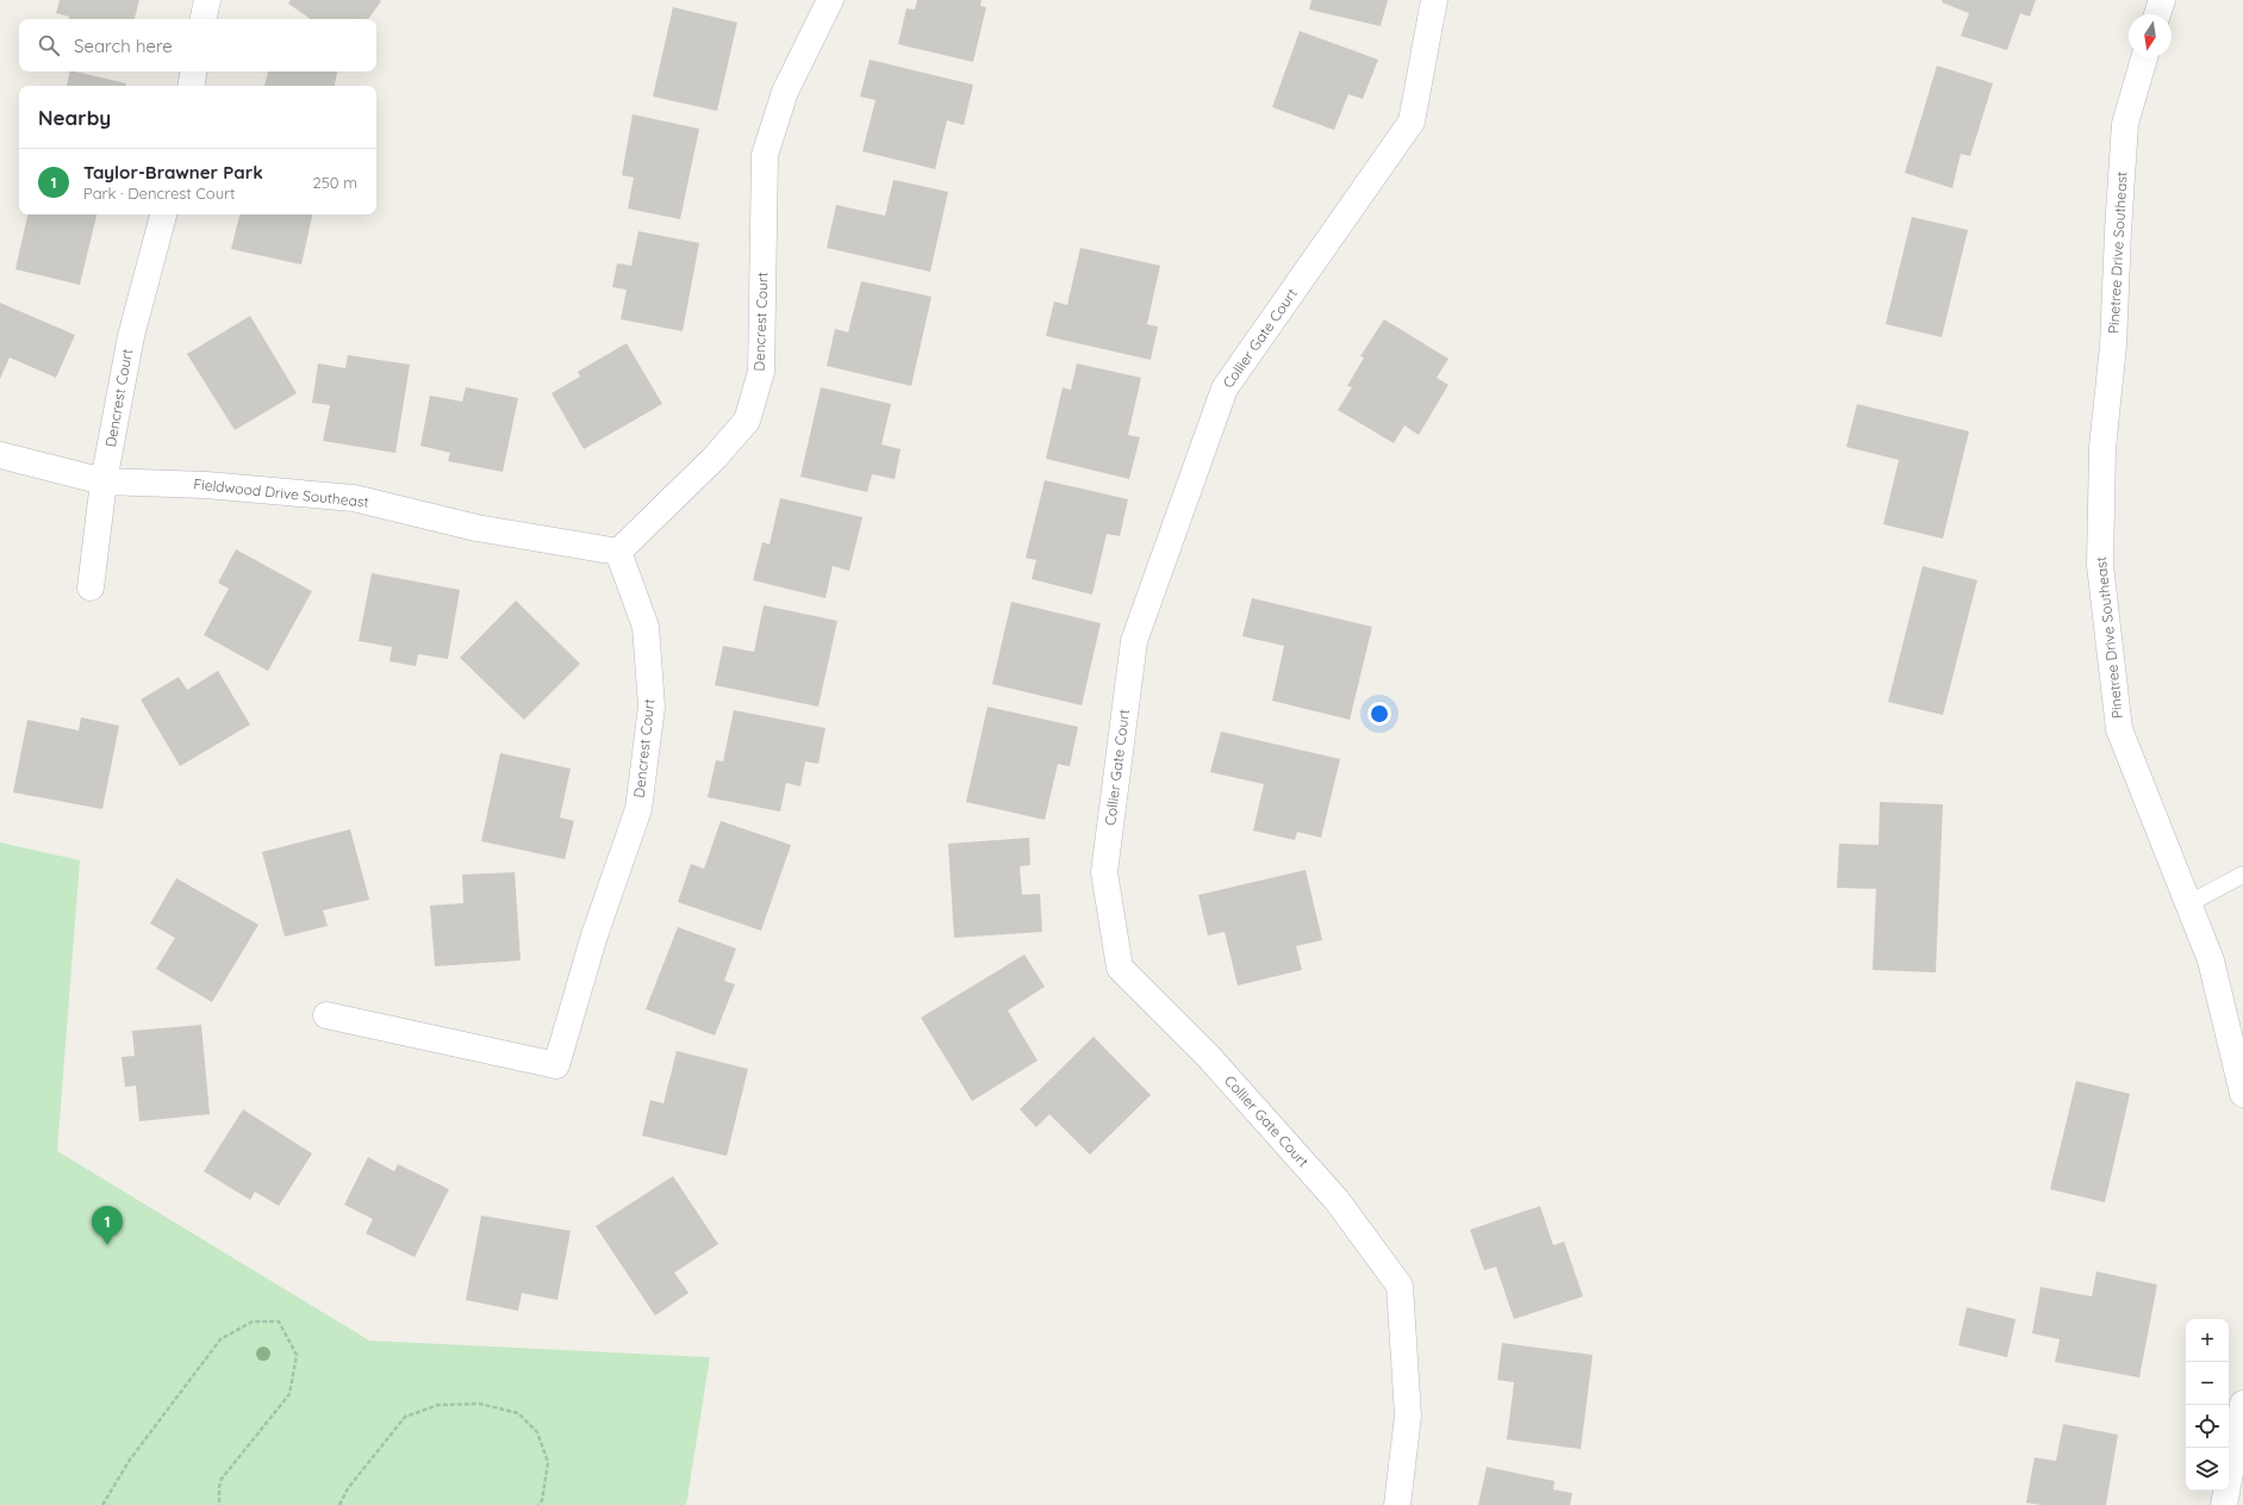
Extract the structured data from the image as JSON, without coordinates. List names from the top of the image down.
{
  "streets": {
    "street": [
      "Pinetree Drive Southeast",
      "Dencrest Court",
      "Collier Gate Court",
      "Fieldwood Drive Southeast"
    ]
  },
  "crossings": [
    ["Dencrest Court", "Fieldwood Drive Southeast"]
  ],
  "north": "bottom",
  "page": {
    "search": "Search here",
    "heading": "Nearby",
    "list": [
      {
        "mark": "1",
        "name": "Taylor-Brawner Park",
        "note": "Park · Dencrest Court",
        "value": "250 m"
      }
    ],
    "pins": "1",
    "map_buttons": ["+", "−"]
  }
}
